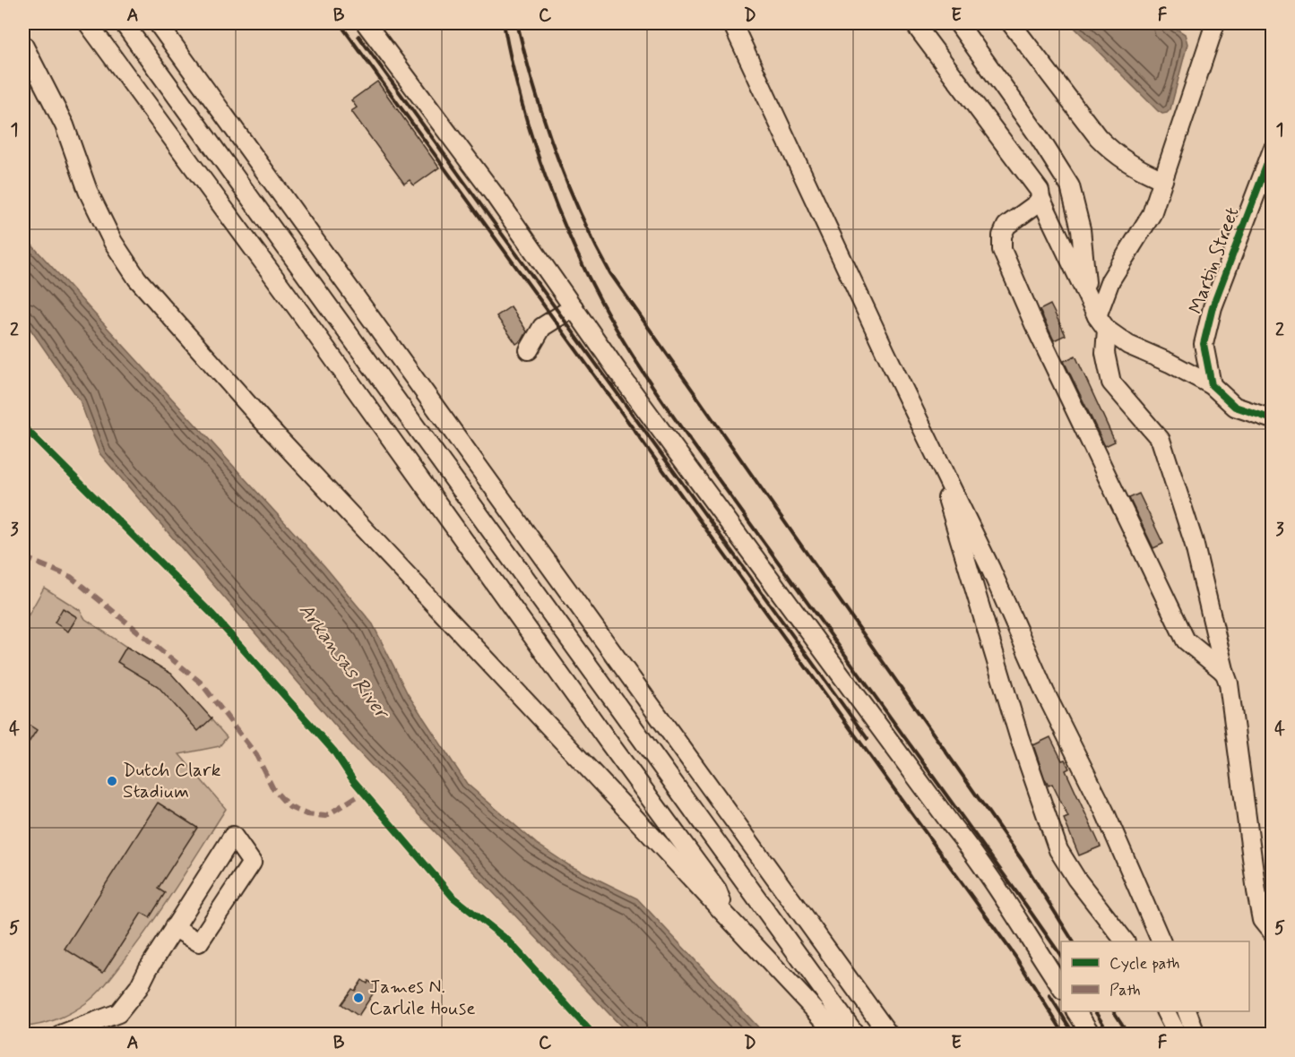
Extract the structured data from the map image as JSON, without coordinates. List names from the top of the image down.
{
  "streets": {
    "street": ["Martin Street"]
  },
  "water": ["Arkansas River"],
  "places": ["Dutch Clark Stadium", "James N. Carlile House"],
  "legend": ["Cycle path", "Path"],
  "grid": {
    "columns": [
      "A",
      "B",
      "C",
      "D",
      "E",
      "F"
    ],
    "rows": [
      "1",
      "2",
      "3",
      "4",
      "5"
    ]
  }
}
